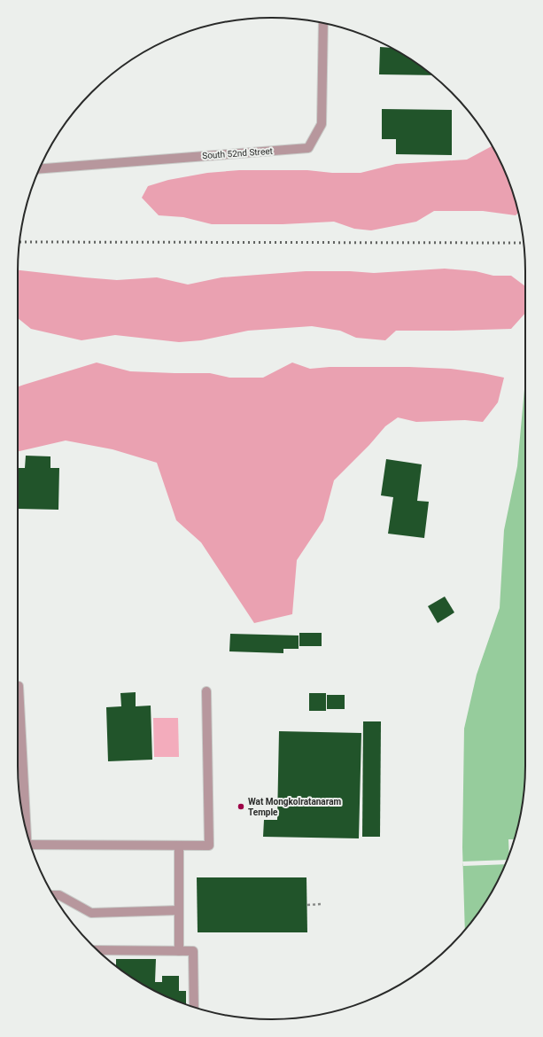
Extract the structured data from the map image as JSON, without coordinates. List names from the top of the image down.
{
  "streets": {
    "street": ["South 52nd Street"]
  },
  "places": ["Wat Mongkolratanaram Temple"]
}
